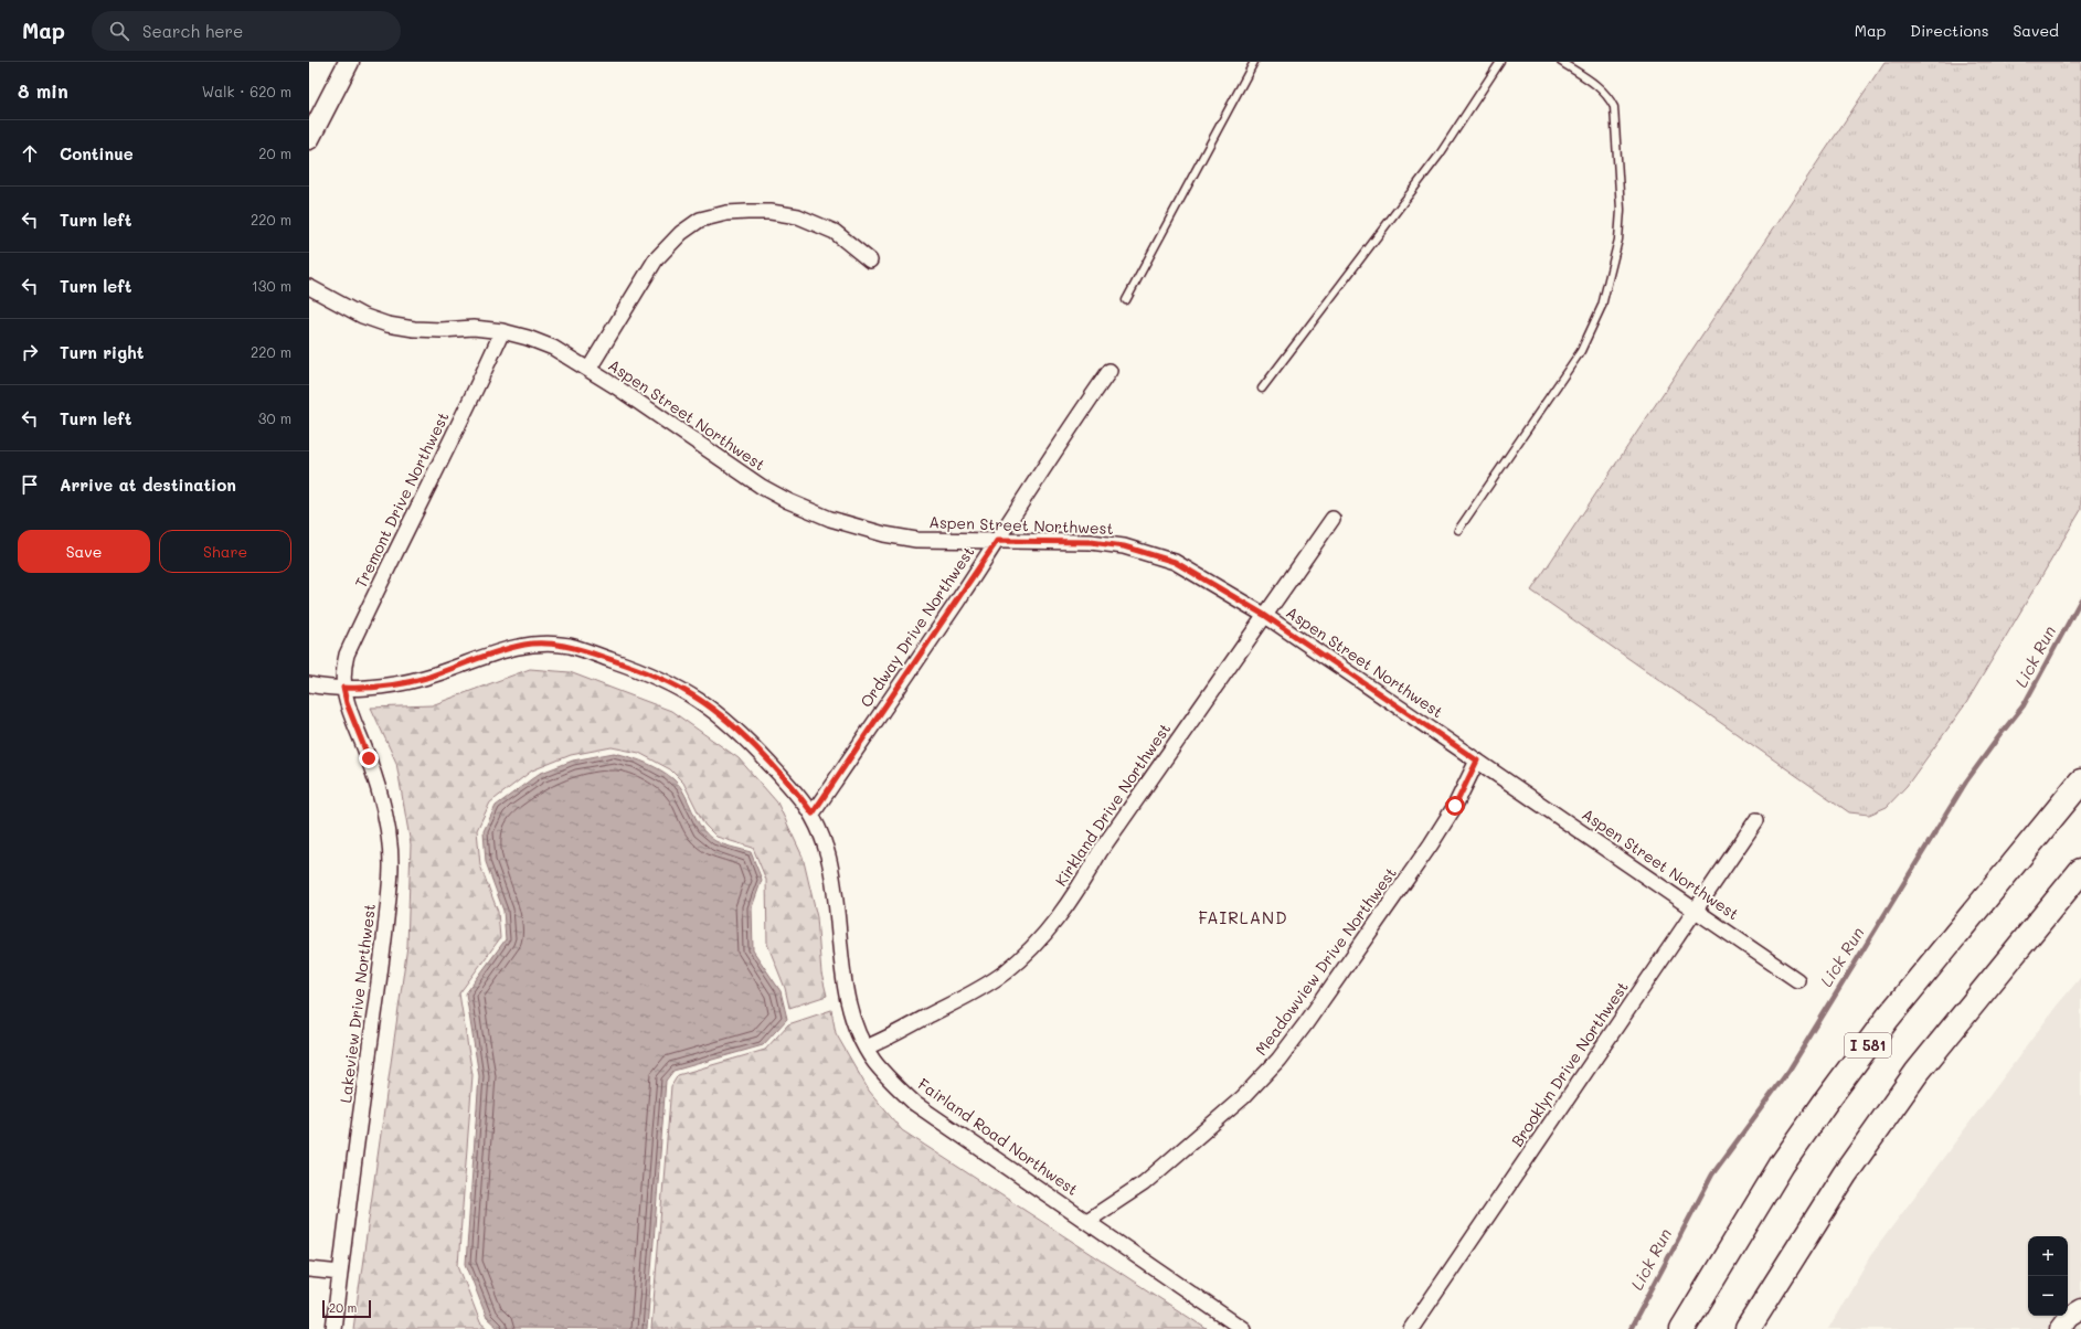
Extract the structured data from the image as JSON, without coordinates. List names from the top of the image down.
{
  "streets": {
    "highway": ["I 581"],
    "street": [
      "Aspen Street Northwest",
      "Tremont Drive Northwest",
      "Ordway Drive Northwest",
      "Kirkland Drive Northwest",
      "Meadowview Drive Northwest",
      "Lakeview Drive Northwest",
      "Brooklyn Drive Northwest",
      "Fairland Road Northwest"
    ]
  },
  "crossings": [
    ["Aspen Street Northwest", "Tremont Drive Northwest"],
    ["Aspen Street Northwest", "Ordway Drive Northwest"],
    ["Aspen Street Northwest", "Kirkland Drive Northwest"],
    ["Aspen Street Northwest", "Meadowview Drive Northwest"],
    ["Aspen Street Northwest", "Brooklyn Drive Northwest"],
    ["Tremont Drive Northwest", "Lakeview Drive Northwest"],
    ["Tremont Drive Northwest", "Fairland Road Northwest"],
    ["Ordway Drive Northwest", "Fairland Road Northwest"],
    ["Kirkland Drive Northwest", "Fairland Road Northwest"],
    ["Meadowview Drive Northwest", "Fairland Road Northwest"],
    ["Lakeview Drive Northwest", "Fairland Road Northwest"]
  ],
  "districts": ["FAIRLAND"],
  "water": ["Lick Run"],
  "scale_bar": "20 m",
  "page": {
    "header": "Map",
    "search": "Search here",
    "nav": ["Map", "Directions", "Saved"],
    "heading": ["8 min", "Walk · 620 m"],
    "list": [
      ["Continue", "20 m"],
      ["Turn left", "220 m"],
      ["Turn left", "130 m"],
      ["Turn right", "220 m"],
      ["Turn left", "30 m"],
      "Arrive at destination"
    ],
    "buttons": ["Save", "Share"],
    "map_buttons": ["+", "−"],
    "scale": "20 m"
  }
}
